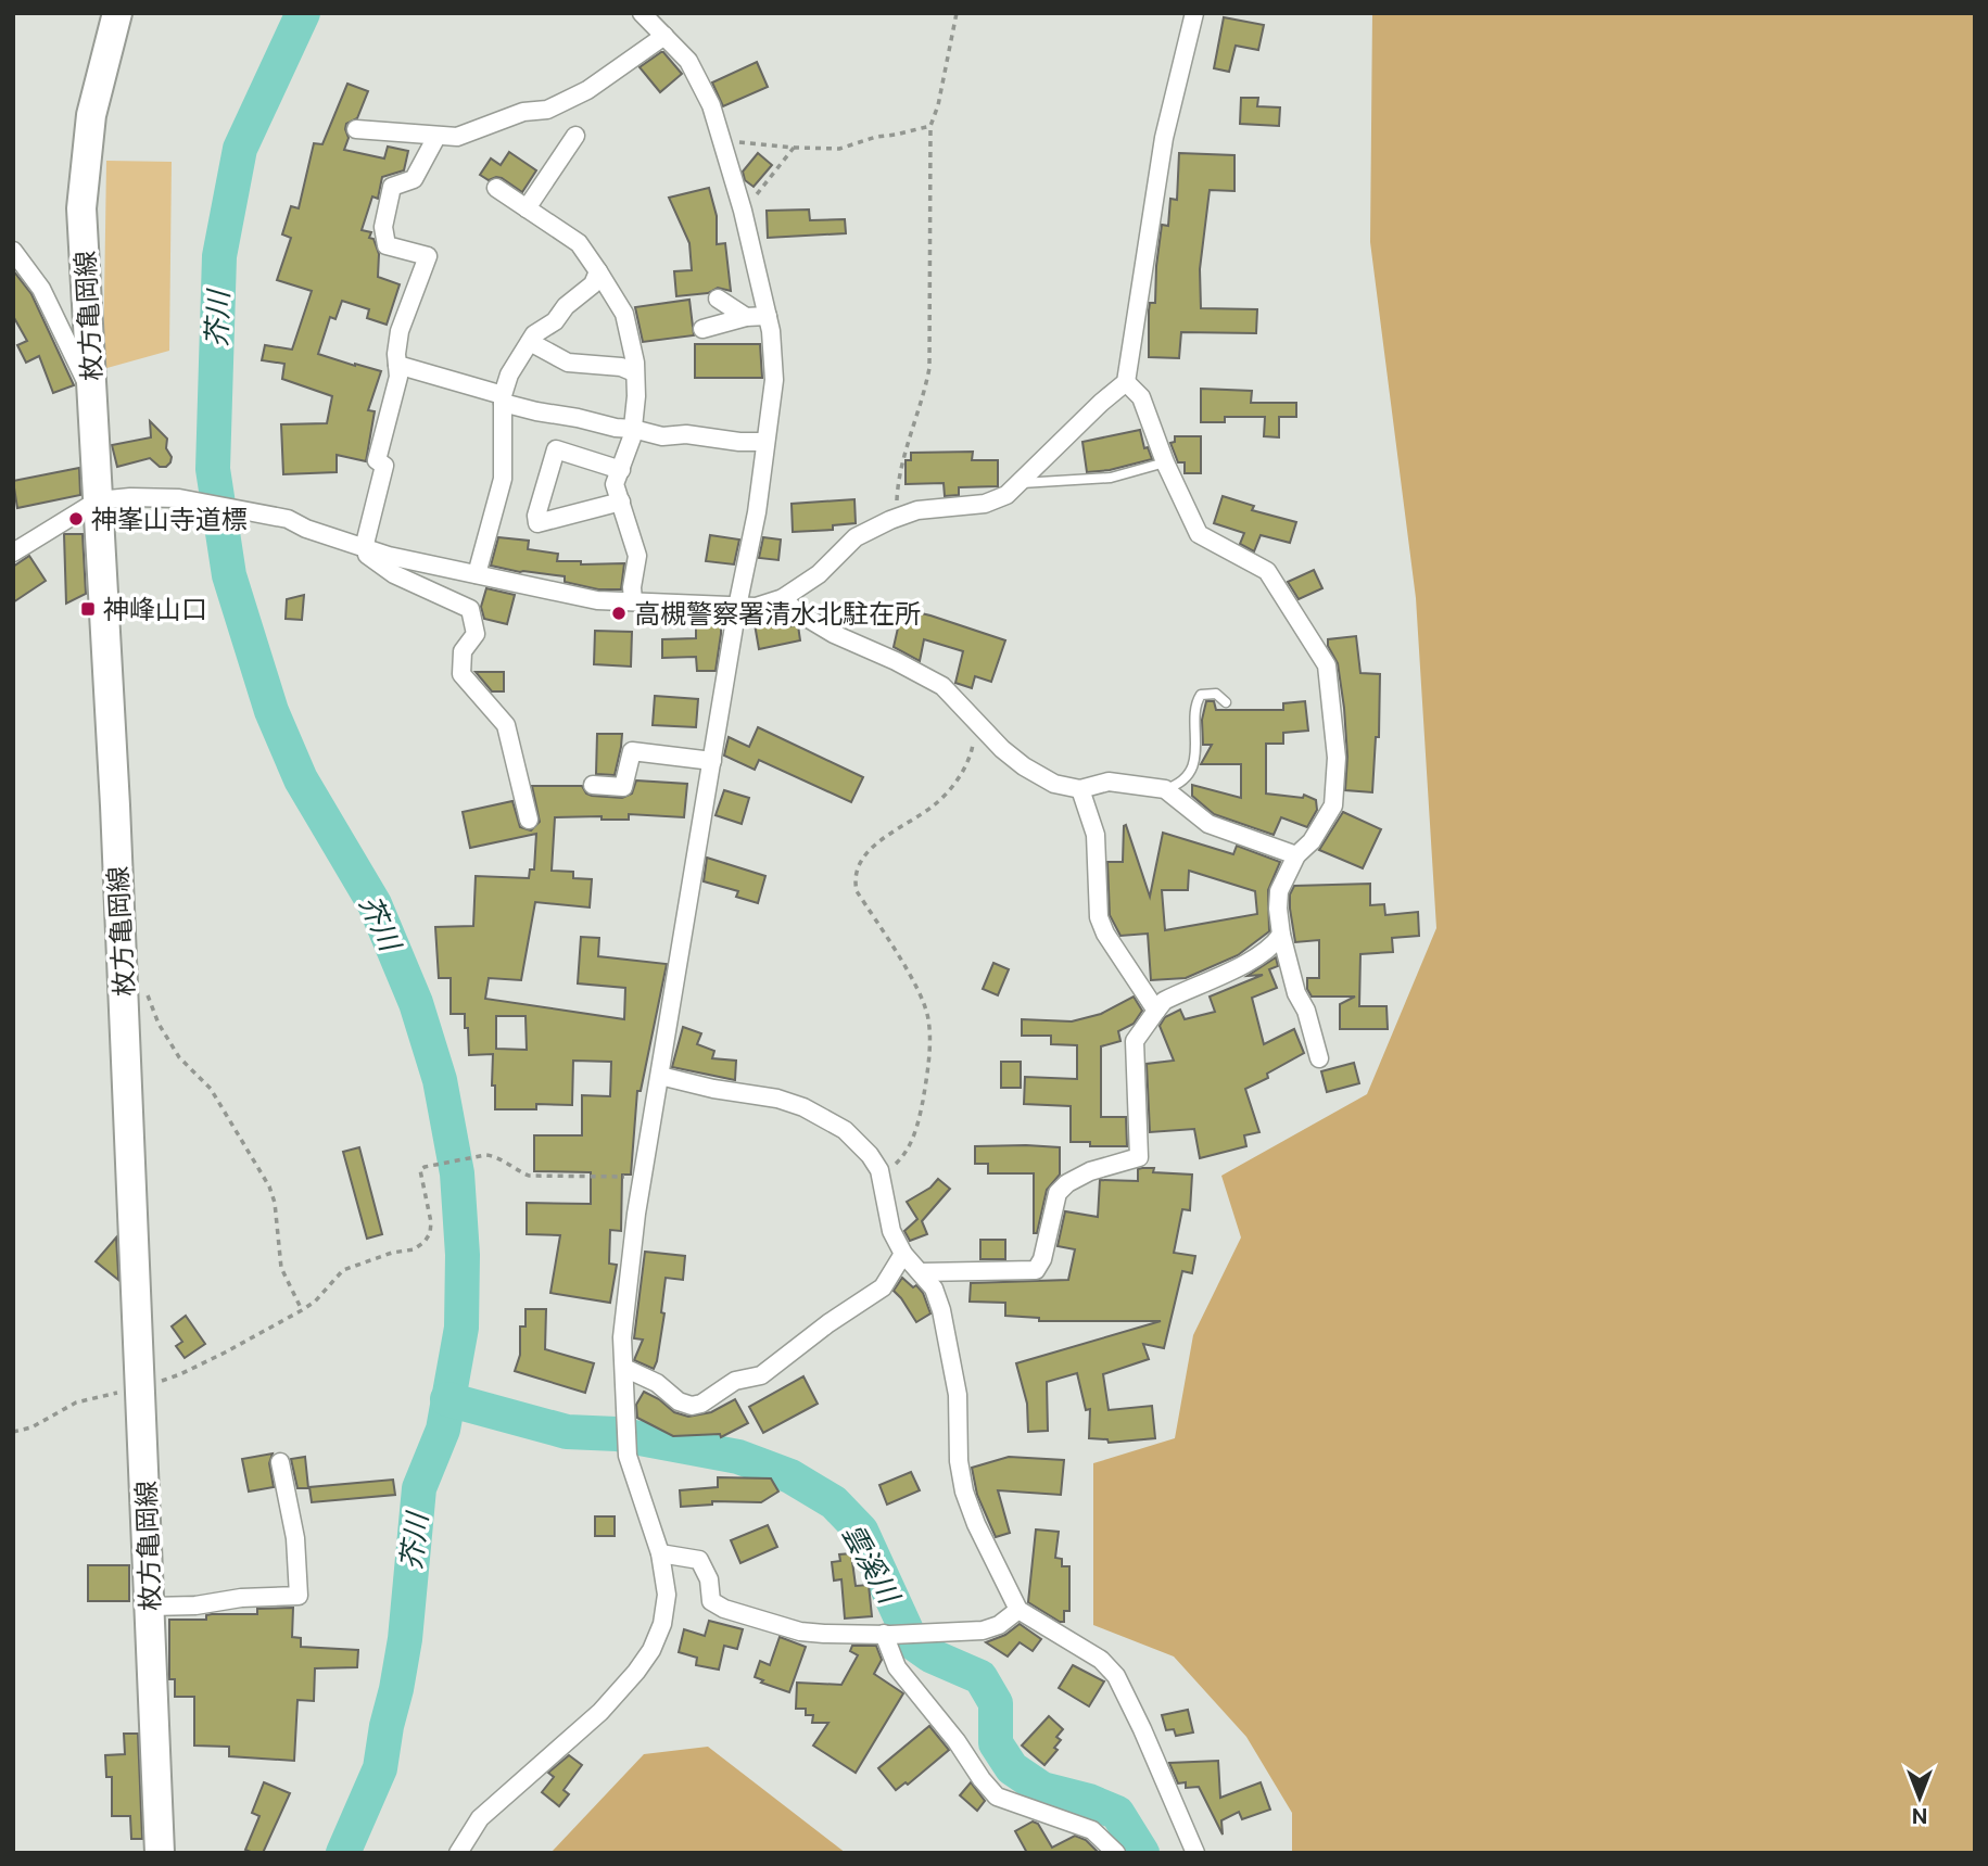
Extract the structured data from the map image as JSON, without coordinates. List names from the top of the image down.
{
  "streets": {
    "main road": ["枚方亀岡線"]
  },
  "water": ["芥川", "雲溪川"],
  "places": {
    "other": ["神峯山寺道標", "高槻警察署清水北駐在所"],
    "transit": ["神峰山口"]
  },
  "north": "bottom"
}
